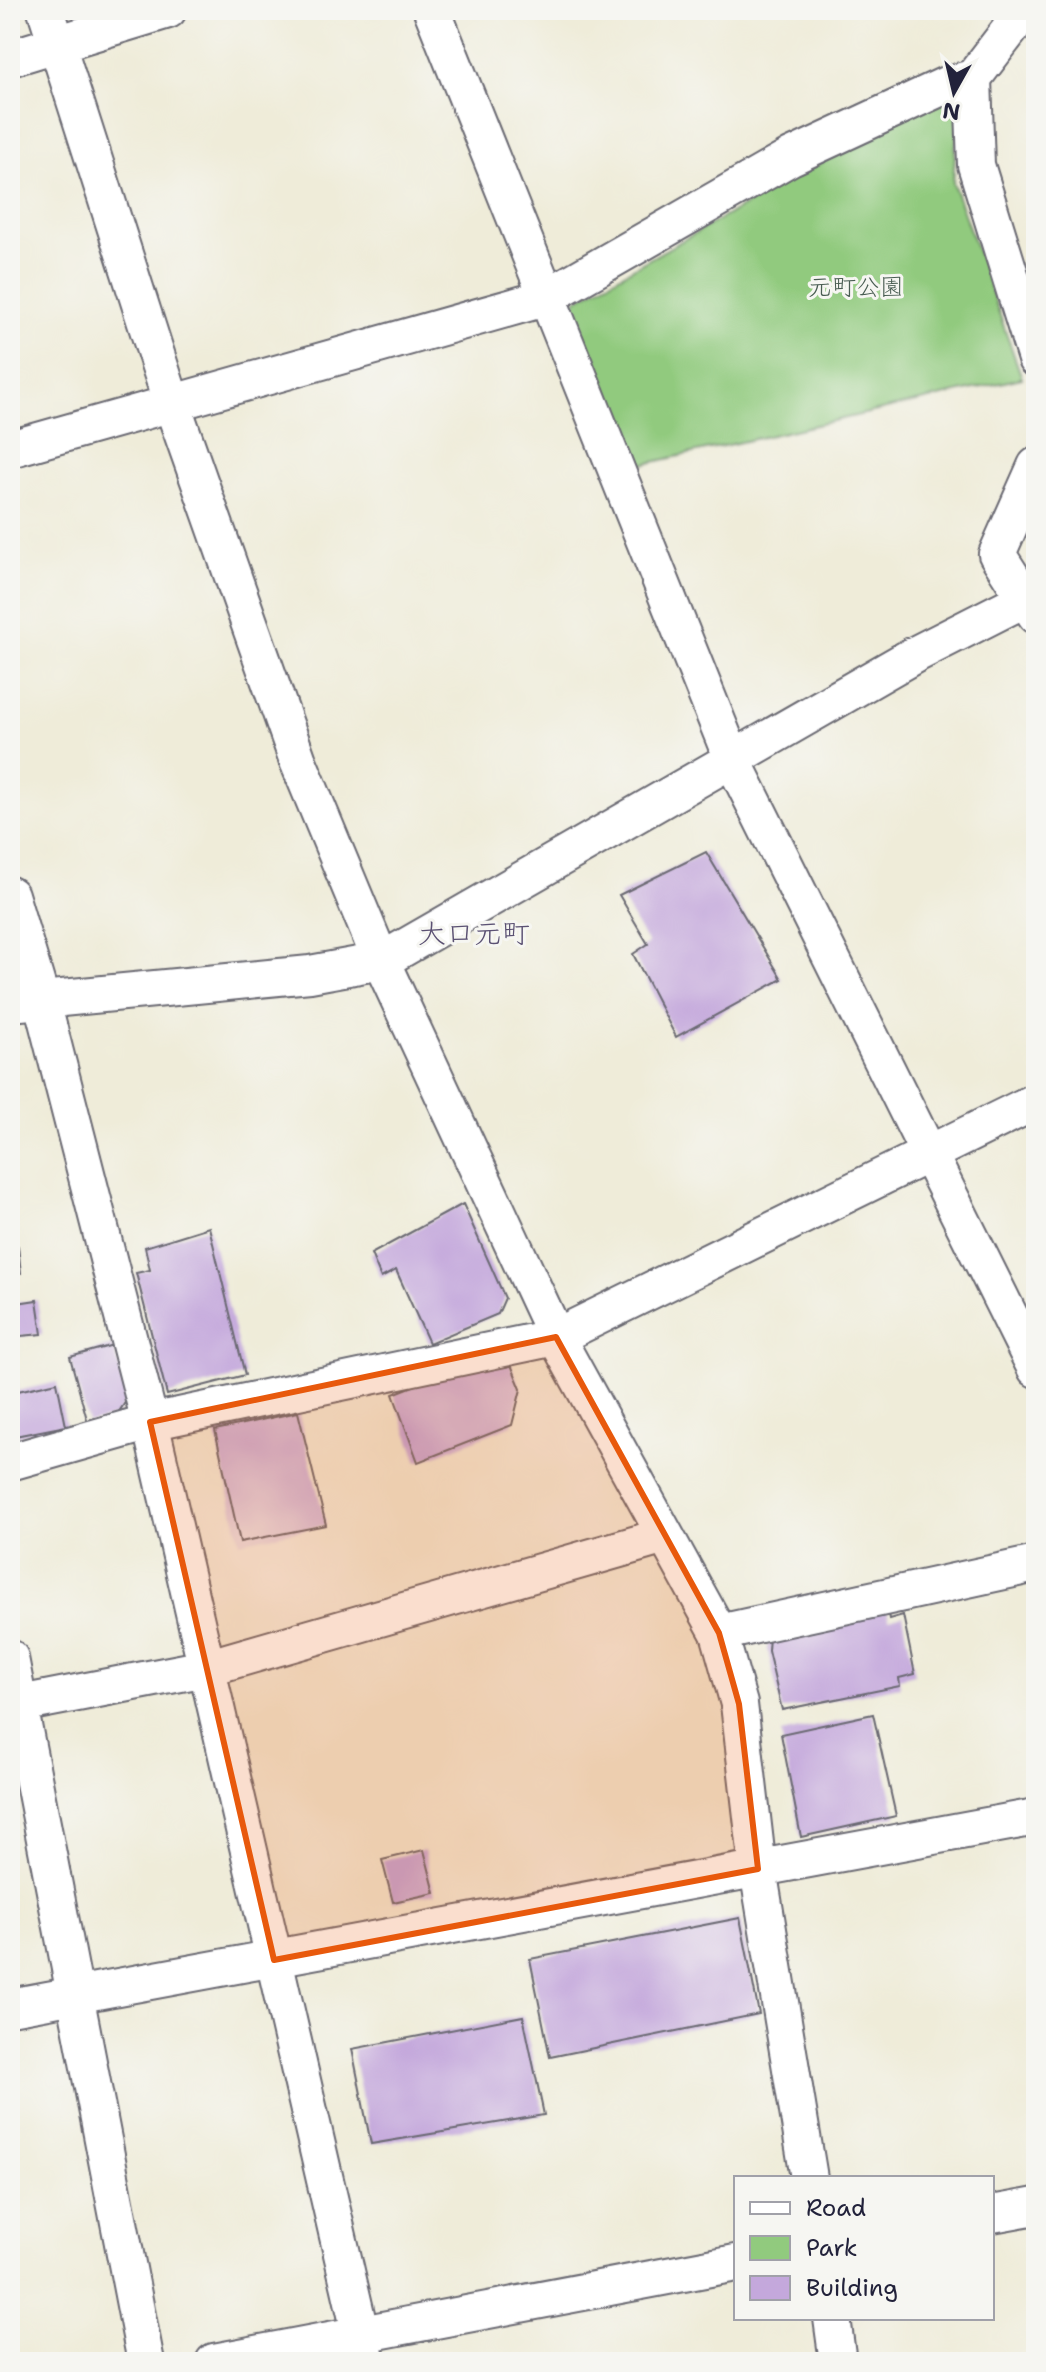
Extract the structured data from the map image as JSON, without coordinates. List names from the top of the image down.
{
  "districts": ["大口元町"],
  "parks": ["元町公園"],
  "legend": ["Road", "Park", "Building"],
  "north": "bottom"
}
